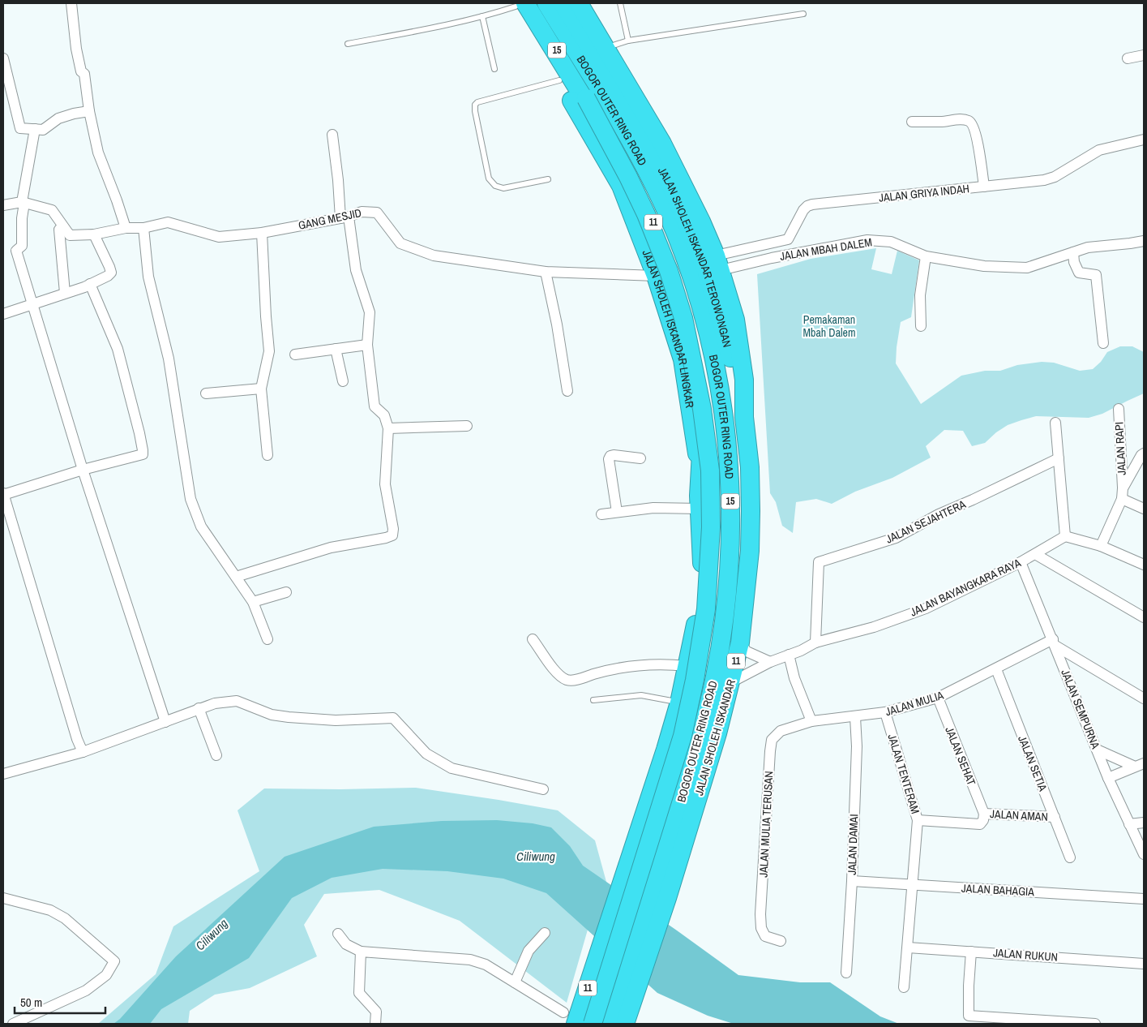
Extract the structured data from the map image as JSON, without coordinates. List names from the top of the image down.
{
  "streets": {
    "highway": [
      "15",
      "BOGOR OUTER RING ROAD",
      "11",
      "JALAN SHOLEH ISKANDAR TEROWONGAN",
      "JALAN SHOLEH ISKANDAR LINGKAR",
      "JALAN SHOLEH ISKANDAR"
    ],
    "street": [
      "JALAN GRIYA INDAH",
      "GANG MESJID",
      "JALAN MBAH DALEM",
      "JALAN RAPI",
      "JALAN SEJAHTERA",
      "JALAN BAYANGKARA RAYA",
      "JALAN MULIA",
      "JALAN SEMPURNA",
      "JALAN SEHAT",
      "JALAN SETIA",
      "JALAN TENTERAM",
      "JALAN AMAN",
      "JALAN MULIA TERUSAN",
      "JALAN DAMAI",
      "JALAN BAHAGIA",
      "JALAN RUKUN"
    ]
  },
  "crossings": [
    ["BOGOR OUTER RING ROAD", "11"],
    ["BOGOR OUTER RING ROAD", "JALAN SHOLEH ISKANDAR LINGKAR"],
    ["JALAN GRIYA INDAH", "JALAN MBAH DALEM"],
    ["GANG MESJID", "JALAN SHOLEH ISKANDAR LINGKAR"],
    ["11", "JALAN SHOLEH ISKANDAR LINGKAR"],
    ["JALAN SHOLEH ISKANDAR TEROWONGAN", "JALAN SHOLEH ISKANDAR"],
    ["JALAN SEJAHTERA", "JALAN BAYANGKARA RAYA"],
    ["JALAN BAYANGKARA RAYA", "JALAN SEMPURNA"],
    ["JALAN BAYANGKARA RAYA", "JALAN SHOLEH ISKANDAR"],
    ["JALAN MULIA", "JALAN SEMPURNA"],
    ["JALAN MULIA", "JALAN SEHAT"],
    ["JALAN MULIA", "JALAN SETIA"],
    ["JALAN MULIA", "JALAN TENTERAM"],
    ["JALAN MULIA", "JALAN MULIA TERUSAN"],
    ["JALAN MULIA", "JALAN DAMAI"],
    ["JALAN SEHAT", "JALAN AMAN"],
    ["JALAN SETIA", "JALAN AMAN"],
    ["JALAN TENTERAM", "JALAN AMAN"],
    ["JALAN TENTERAM", "JALAN BAHAGIA"],
    ["JALAN TENTERAM", "JALAN RUKUN"],
    ["JALAN DAMAI", "JALAN BAHAGIA"]
  ],
  "water": ["Ciliwung"],
  "parks": ["Pemakaman Mbah Dalem"],
  "scale_bar": "50 m"
}
